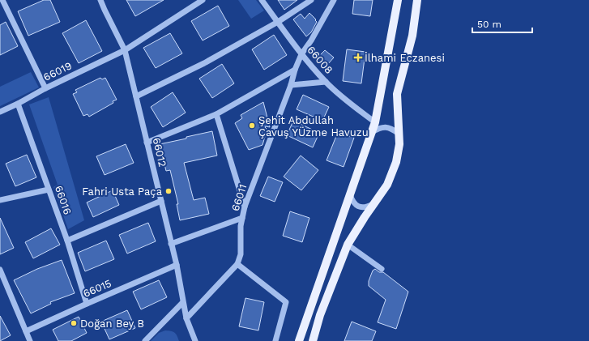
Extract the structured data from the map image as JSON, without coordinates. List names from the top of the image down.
{
  "streets": {
    "street": [
      "66008",
      "66019",
      "66012",
      "66011",
      "66016",
      "66015"
    ]
  },
  "crossings": [
    ["66008", "66011"],
    ["66019", "66012"],
    ["66019", "66016"],
    ["66012", "66015"],
    ["66016", "66015"]
  ],
  "places": {
    "health": ["İlhami Eczanesi"],
    "other": ["Şehit Abdullah Çavuş YÜzme Havuzu", "Fahri Usta Paça", "Doğan Bey B"]
  },
  "scale_bar": "50 m"
}
